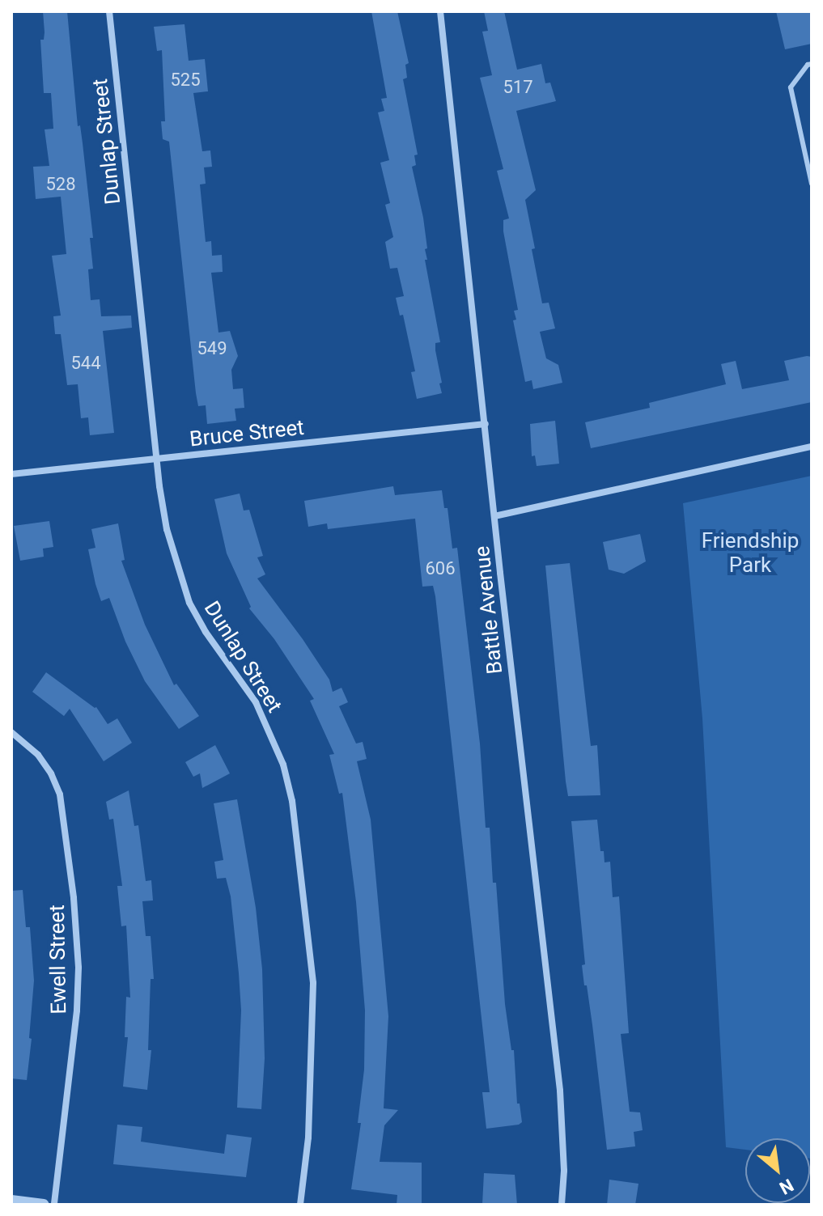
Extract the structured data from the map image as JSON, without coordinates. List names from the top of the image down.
{
  "streets": {
    "street": [
      "Dunlap Street",
      "Bruce Street",
      "Battle Avenue",
      "Ewell Street"
    ]
  },
  "crossings": [
    ["Dunlap Street", "Bruce Street"],
    ["Bruce Street", "Battle Avenue"]
  ],
  "parks": ["Friendship Park"],
  "house_numbers": [
    "525",
    "517",
    "528",
    "549",
    "544",
    "606"
  ],
  "north": "bottom right"
}
